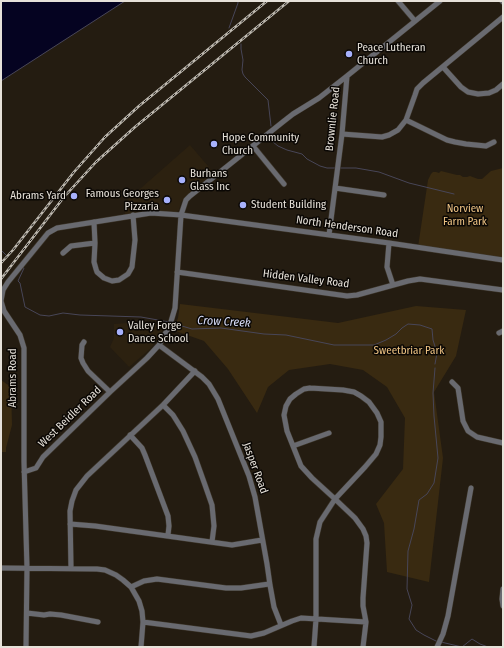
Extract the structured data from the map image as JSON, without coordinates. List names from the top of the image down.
{
  "streets": {
    "street": [
      "Brownlie Road",
      "North Henderson Road",
      "Hidden Valley Road",
      "Abrams Road",
      "West Beidler Road",
      "Jasper Road"
    ]
  },
  "crossings": [
    ["Brownlie Road", "North Henderson Road"],
    ["Brownlie Road", "West Beidler Road"],
    ["North Henderson Road", "Abrams Road"],
    ["North Henderson Road", "West Beidler Road"],
    ["Hidden Valley Road", "West Beidler Road"],
    ["Abrams Road", "West Beidler Road"],
    ["West Beidler Road", "Jasper Road"]
  ],
  "water": ["Crow Creek"],
  "parks": ["Norview Farm Park", "Sweetbriar Park"],
  "places": [
    "Peace Lutheran Church",
    "Hope Community Church",
    "Burhans Glass Inc",
    "Abrams Yard",
    "Famous Georges Pizzaria",
    "Student Building",
    "Valley Forge Dance School"
  ]
}
